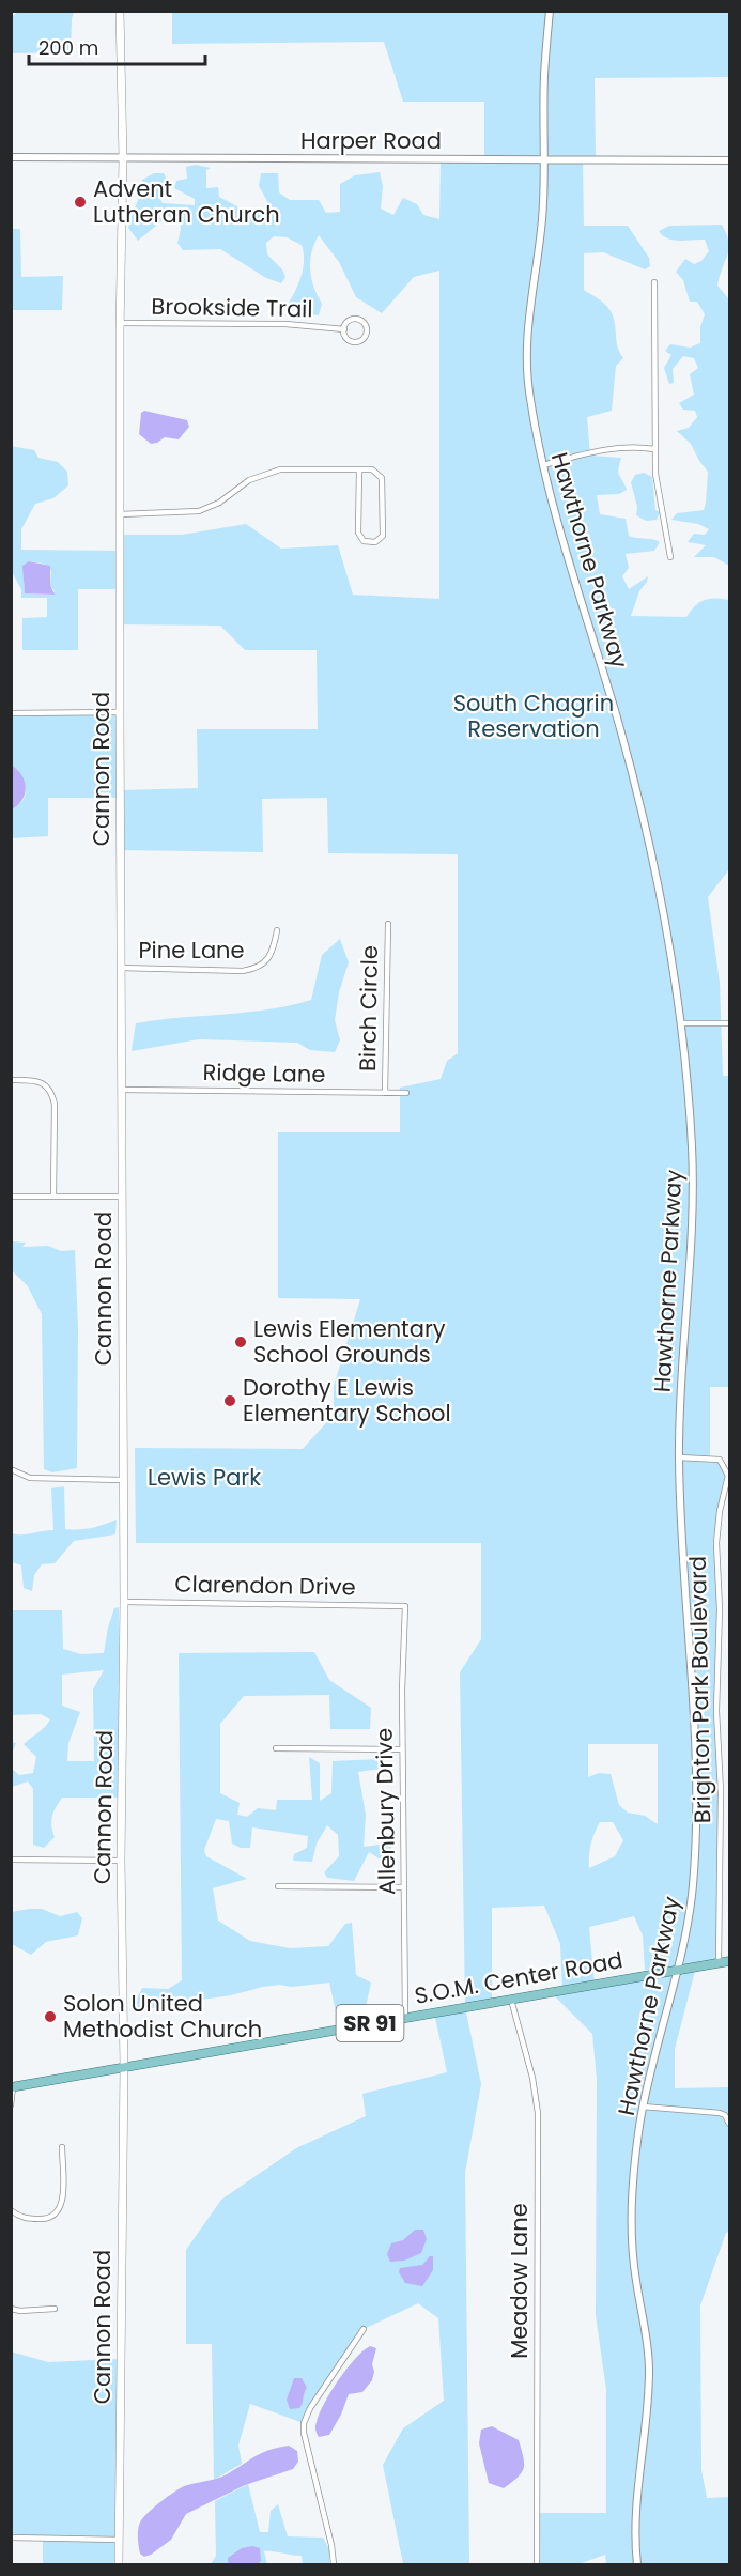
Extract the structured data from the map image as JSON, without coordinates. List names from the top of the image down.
{
  "streets": {
    "main road": ["Cannon Road", "S.O.M. Center Road", "SR 91"],
    "street": [
      "Harper Road",
      "Brookside Trail",
      "Hawthorne Parkway",
      "Pine Lane",
      "Birch Circle",
      "Ridge Lane",
      "Clarendon Drive",
      "Brighton Park Boulevard",
      "Allenbury Drive",
      "Meadow Lane"
    ]
  },
  "crossings": [
    ["Harper Road", "Hawthorne Parkway"],
    ["Harper Road", "Cannon Road"],
    ["Brookside Trail", "Cannon Road"],
    ["Hawthorne Parkway", "Brighton Park Boulevard"],
    ["Hawthorne Parkway", "S.O.M. Center Road"],
    ["Cannon Road", "Pine Lane"],
    ["Cannon Road", "Ridge Lane"],
    ["Cannon Road", "Clarendon Drive"],
    ["Cannon Road", "S.O.M. Center Road"],
    ["Birch Circle", "Ridge Lane"],
    ["Clarendon Drive", "Allenbury Drive"],
    ["Brighton Park Boulevard", "S.O.M. Center Road"],
    ["Allenbury Drive", "S.O.M. Center Road"],
    ["S.O.M. Center Road", "Meadow Lane"]
  ],
  "parks": ["South Chagrin Reservation", "Lewis Park"],
  "places": [
    "Advent Lutheran Church",
    "Lewis Elementary School Grounds",
    "Dorothy E Lewis Elementary School",
    "Solon United Methodist Church"
  ],
  "scale_bar": "200 m"
}
